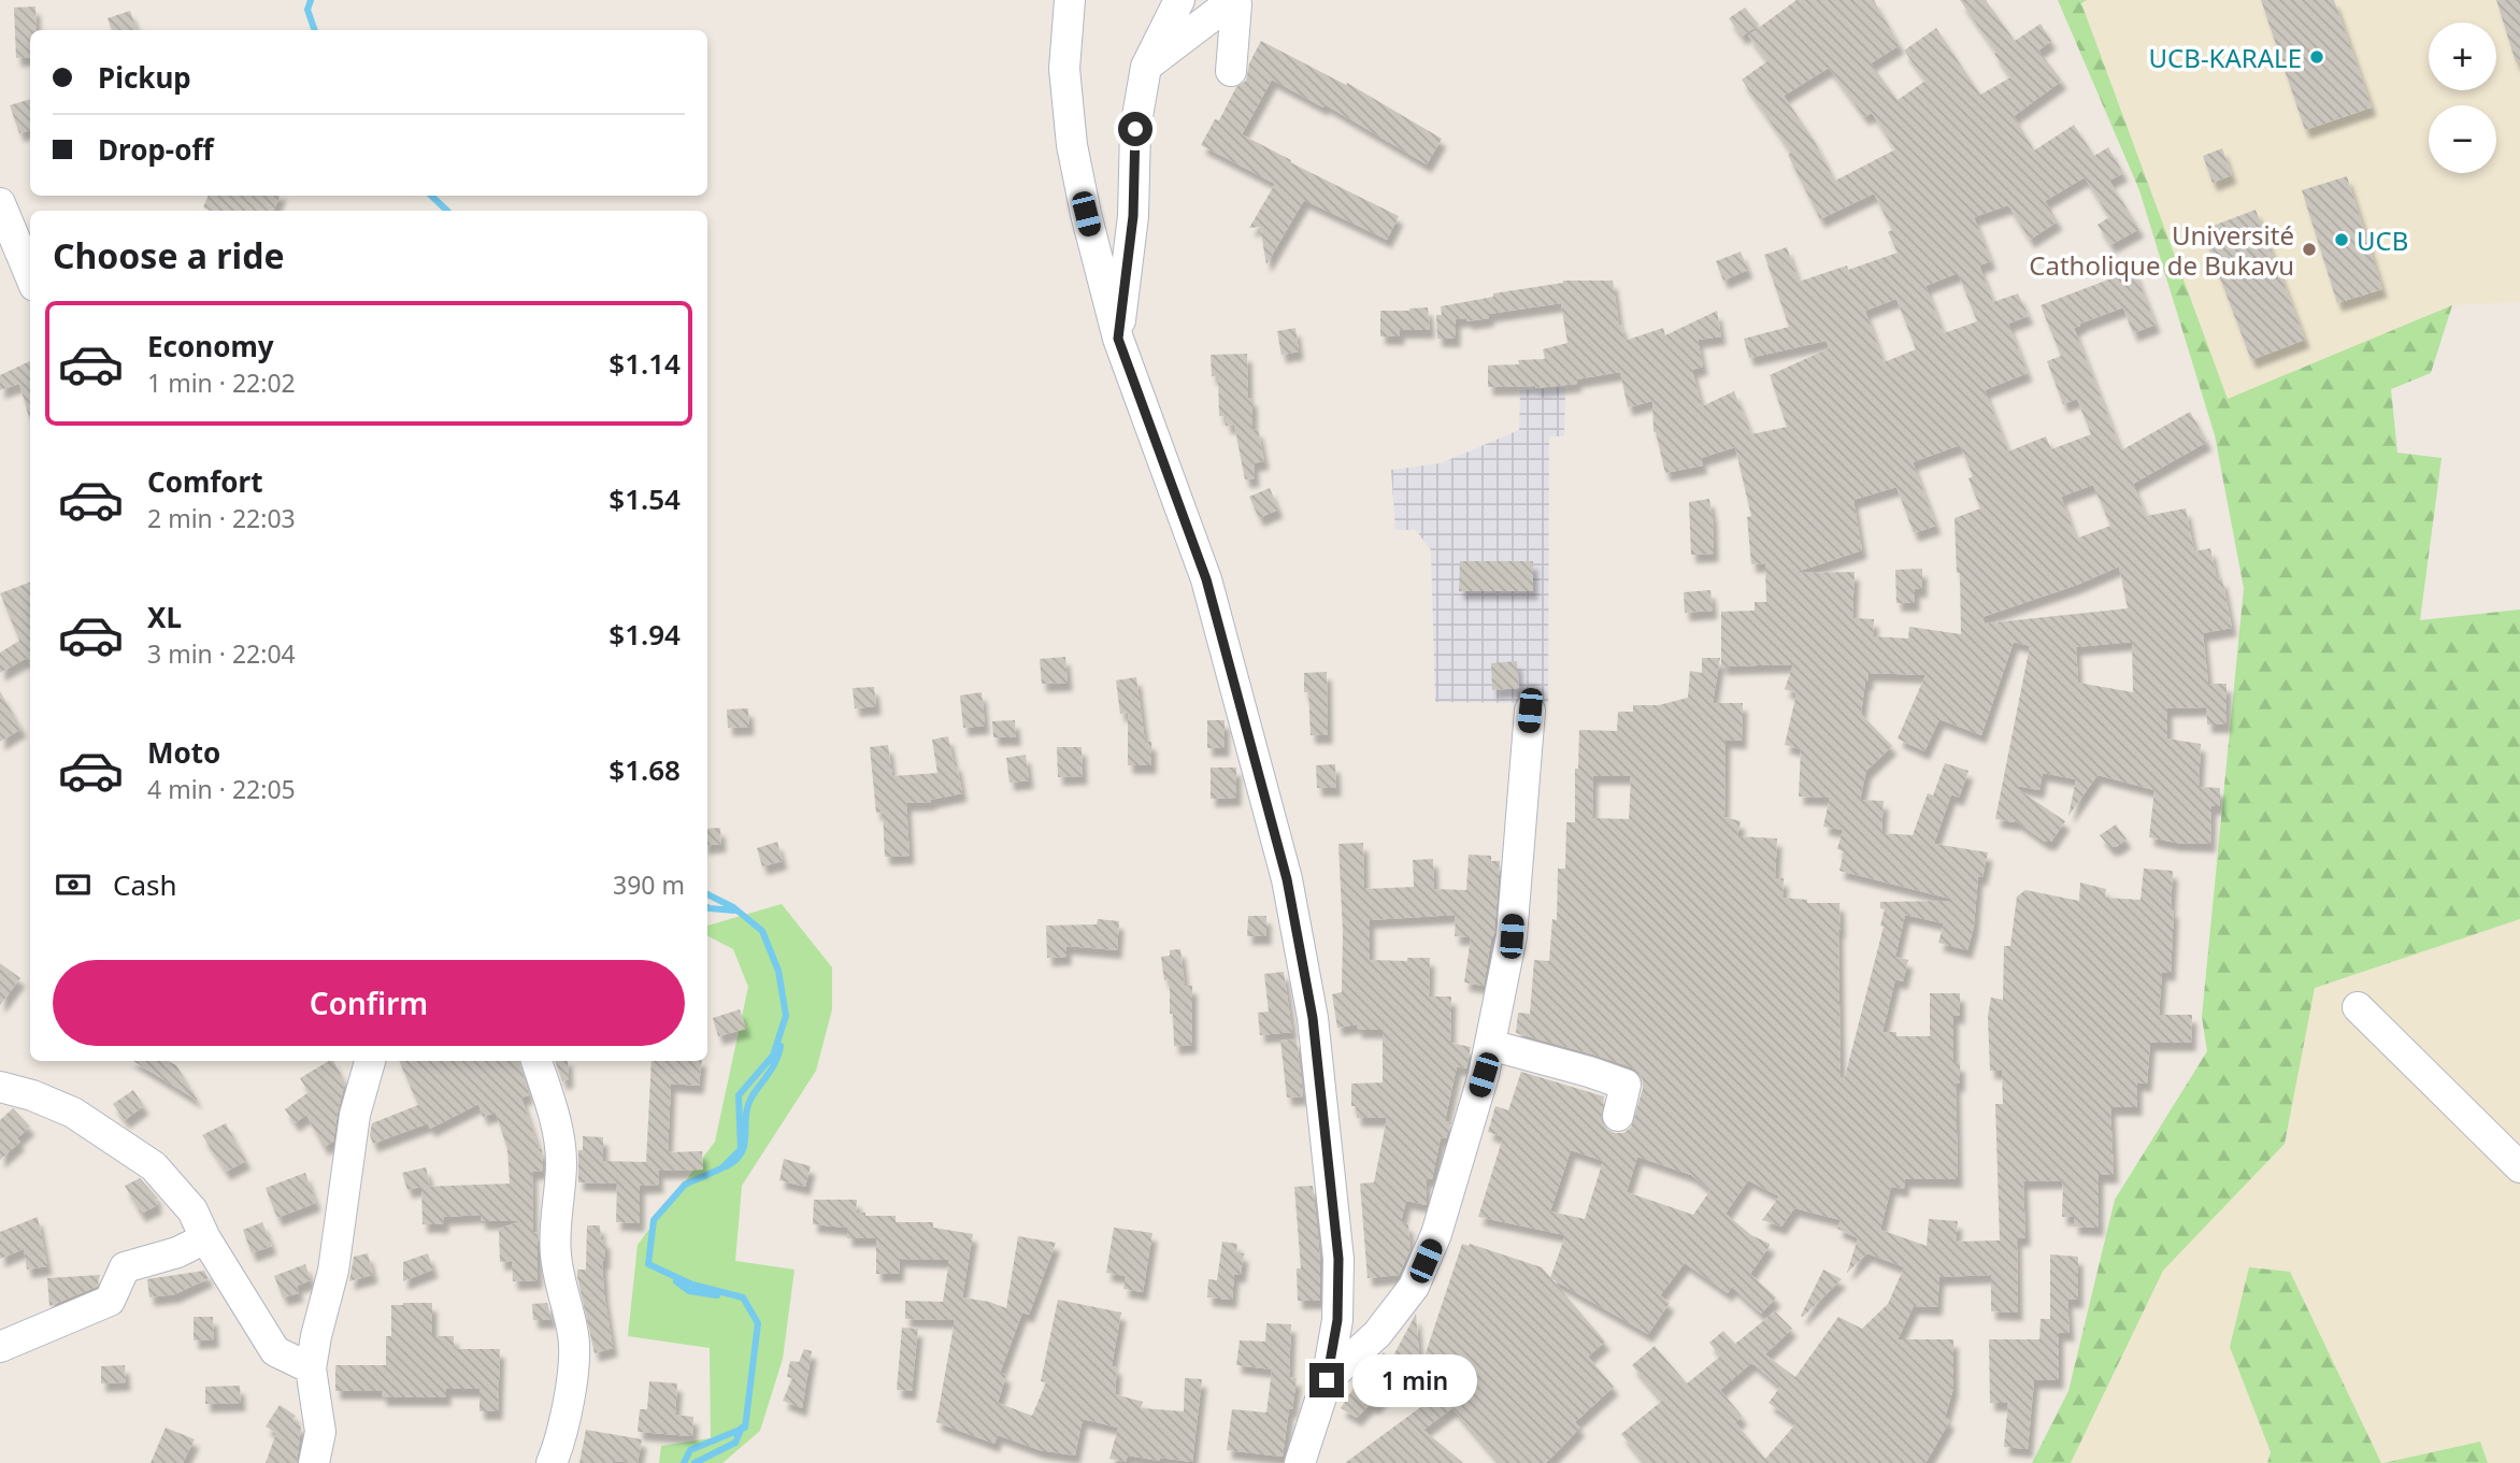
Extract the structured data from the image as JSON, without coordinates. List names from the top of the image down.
{
  "places": ["UCB-KARALE", "UCB", "Université Catholique de Bukavu"],
  "page": {
    "map_buttons": ["+", "−"],
    "banner": ["Pickup", "Drop-off"],
    "heading": "Choose a ride",
    "list": [
      {
        "name": "Economy",
        "note": "1 min · 22:02",
        "value": "$1.14"
      },
      {
        "name": "Comfort",
        "note": "2 min · 22:03",
        "value": "$1.54"
      },
      {
        "name": "XL",
        "note": "3 min · 22:04",
        "value": "$1.94"
      },
      {
        "name": "Moto",
        "note": "4 min · 22:05",
        "value": "$1.68"
      }
    ],
    "pay": ["Cash", "390 m"],
    "buttons": "Confirm",
    "bubble": "1 min"
  }
}
